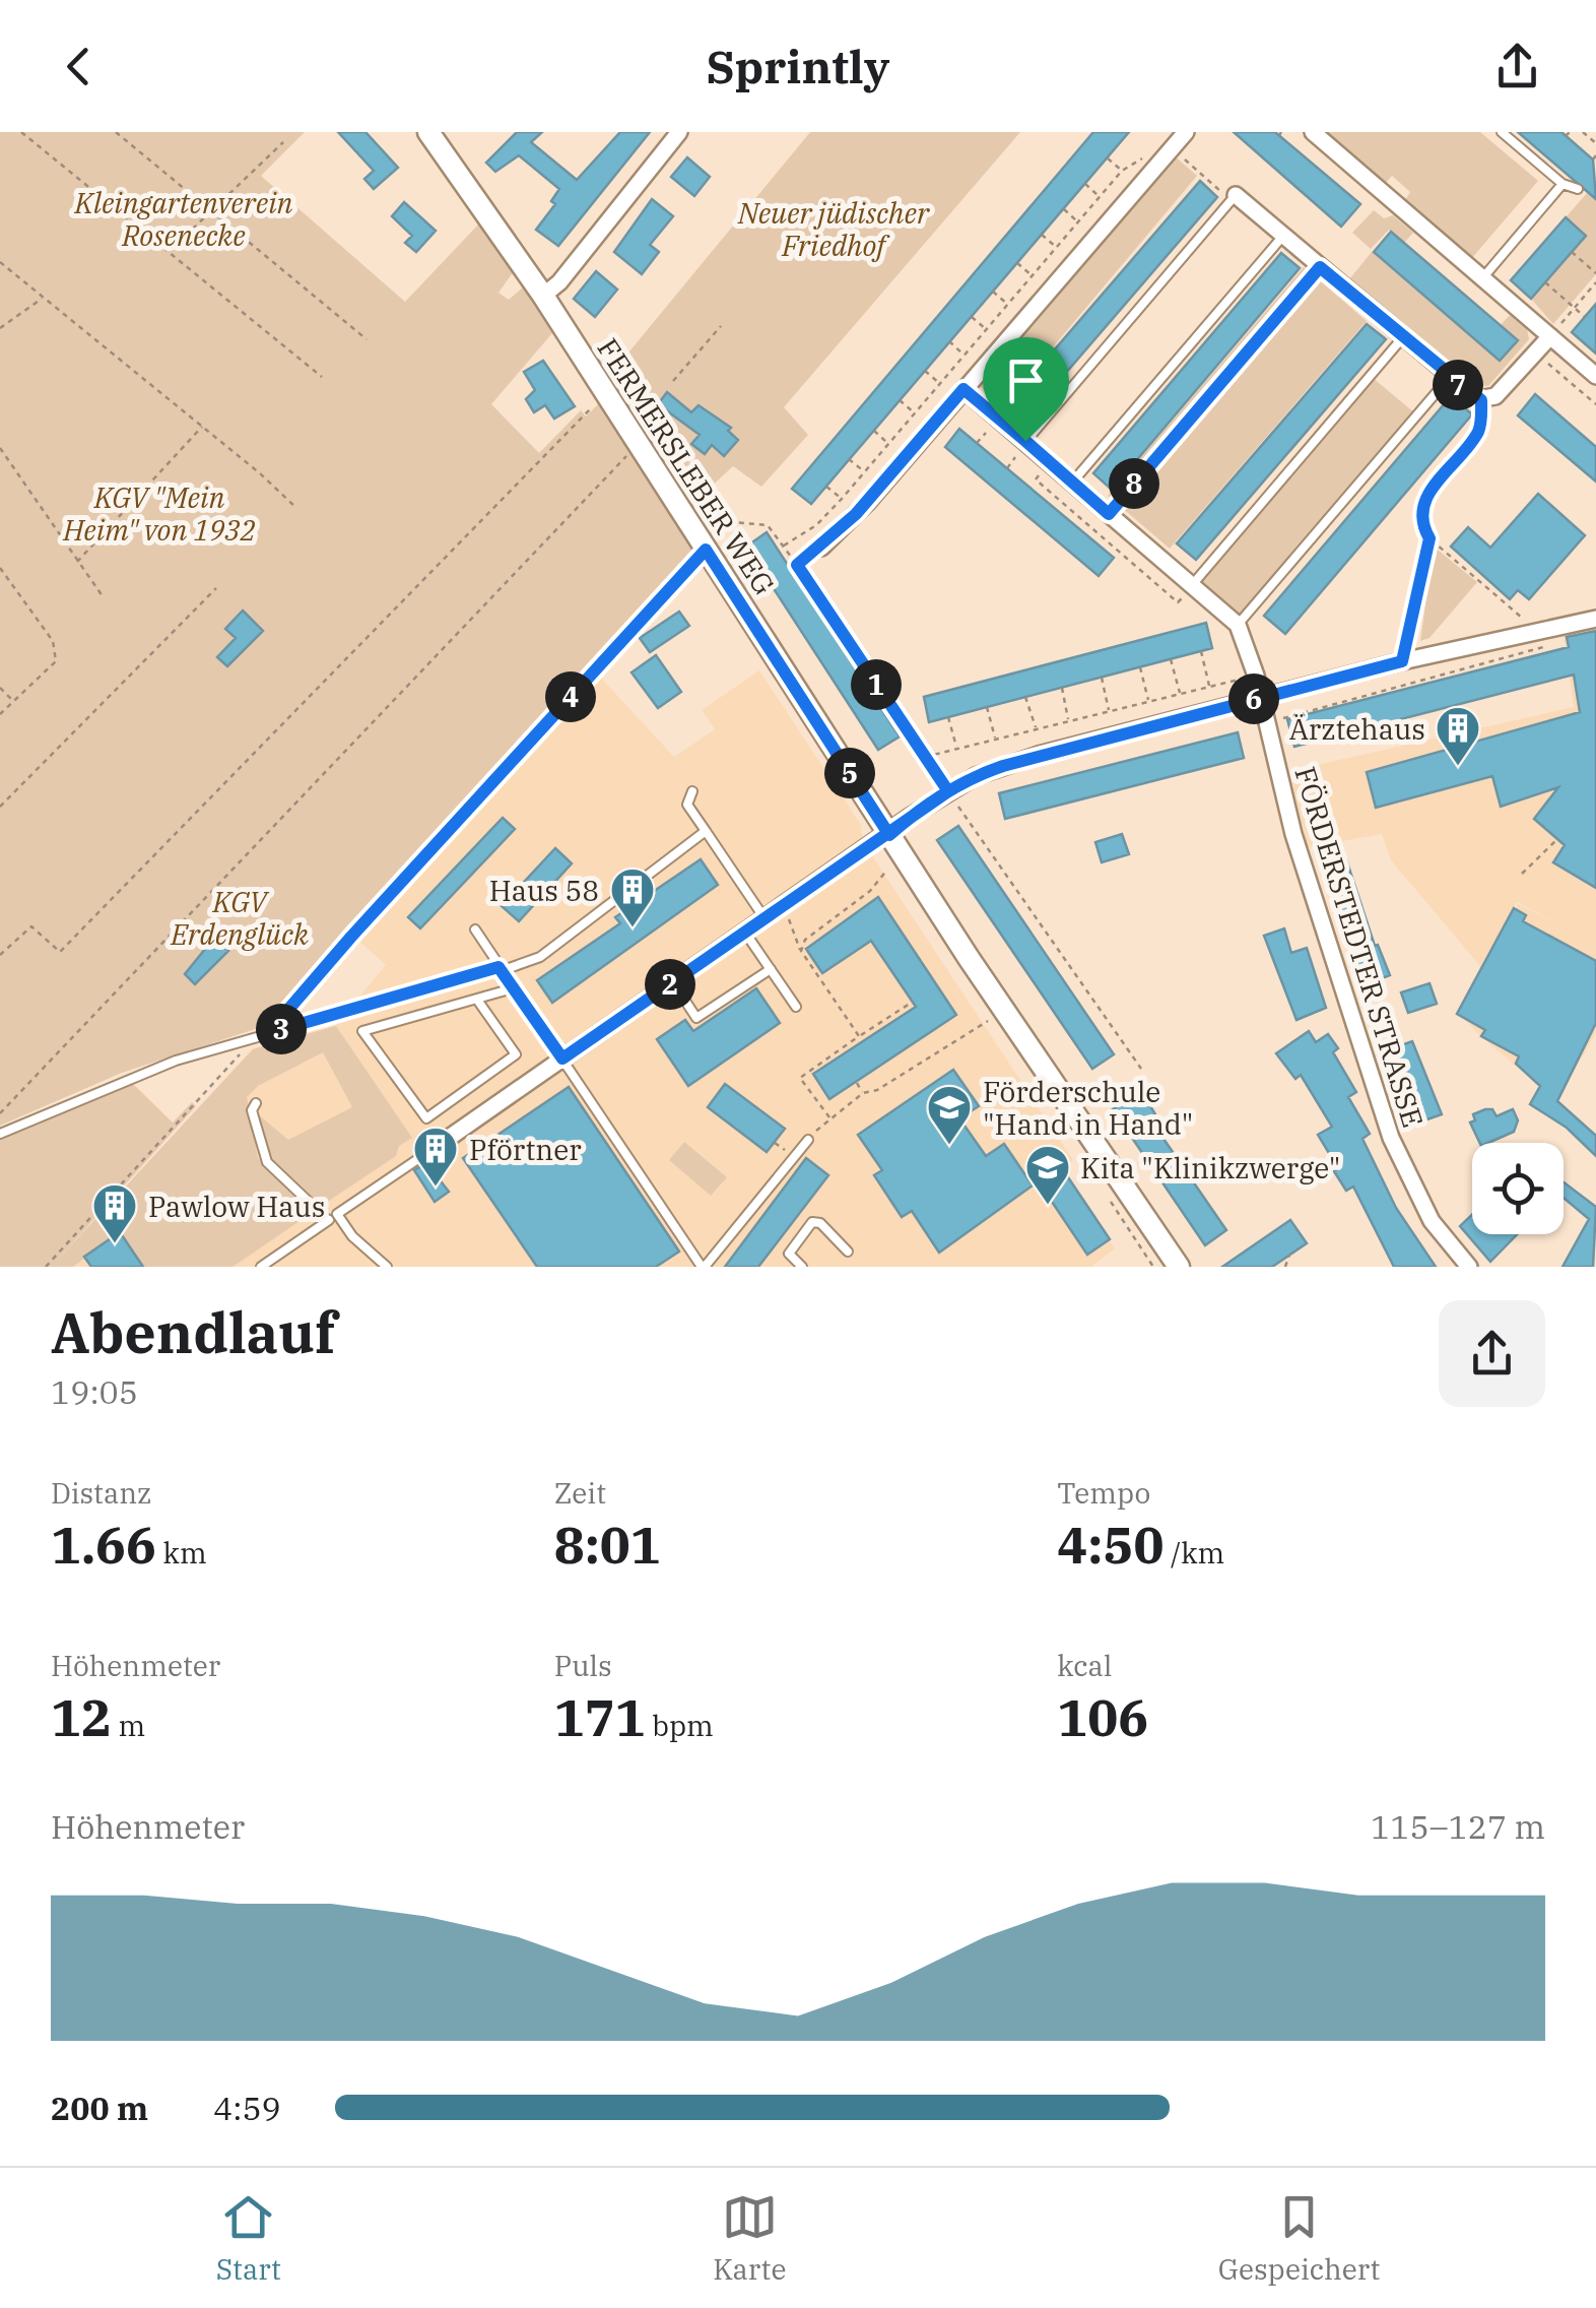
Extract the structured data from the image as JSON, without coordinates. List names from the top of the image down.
{
  "streets": {
    "street": ["FERMERSLEBER WEG", "FÖRDERSTEDTER STRASSE"]
  },
  "parks": [
    "Kleingartenverein Rosenecke",
    "Neuer jüdischer Friedhof",
    "KGV \"Mein Heim\" von 1932",
    "KGV Erdenglück"
  ],
  "places": {
    "building": [
      "Ärztehaus",
      "Haus 58",
      "Pförtner",
      "Pawlow Haus"
    ],
    "school or university": ["Förderschule \"Hand in Hand\"", "Kita \"Klinikzwerge\""]
  },
  "page": {
    "header": "Sprintly",
    "pins": [
      "7",
      "8",
      "1",
      "4",
      "6",
      "5",
      "2",
      "3"
    ],
    "heading": ["Abendlauf", "19:05"],
    "stats": [
      ["Distanz", "1.66 km"],
      ["Zeit", "8:01"],
      ["Tempo", "4:50 /km"],
      ["Höhenmeter", "12 m"],
      ["Puls", "171 bpm"],
      ["kcal", "106"]
    ],
    "chart": ["Höhenmeter", "115–127 m"],
    "list": [
      {
        "name": "200 m",
        "note": "4:59"
      }
    ],
    "tabs": ["Start", "Karte", "Gespeichert"]
  }
}
